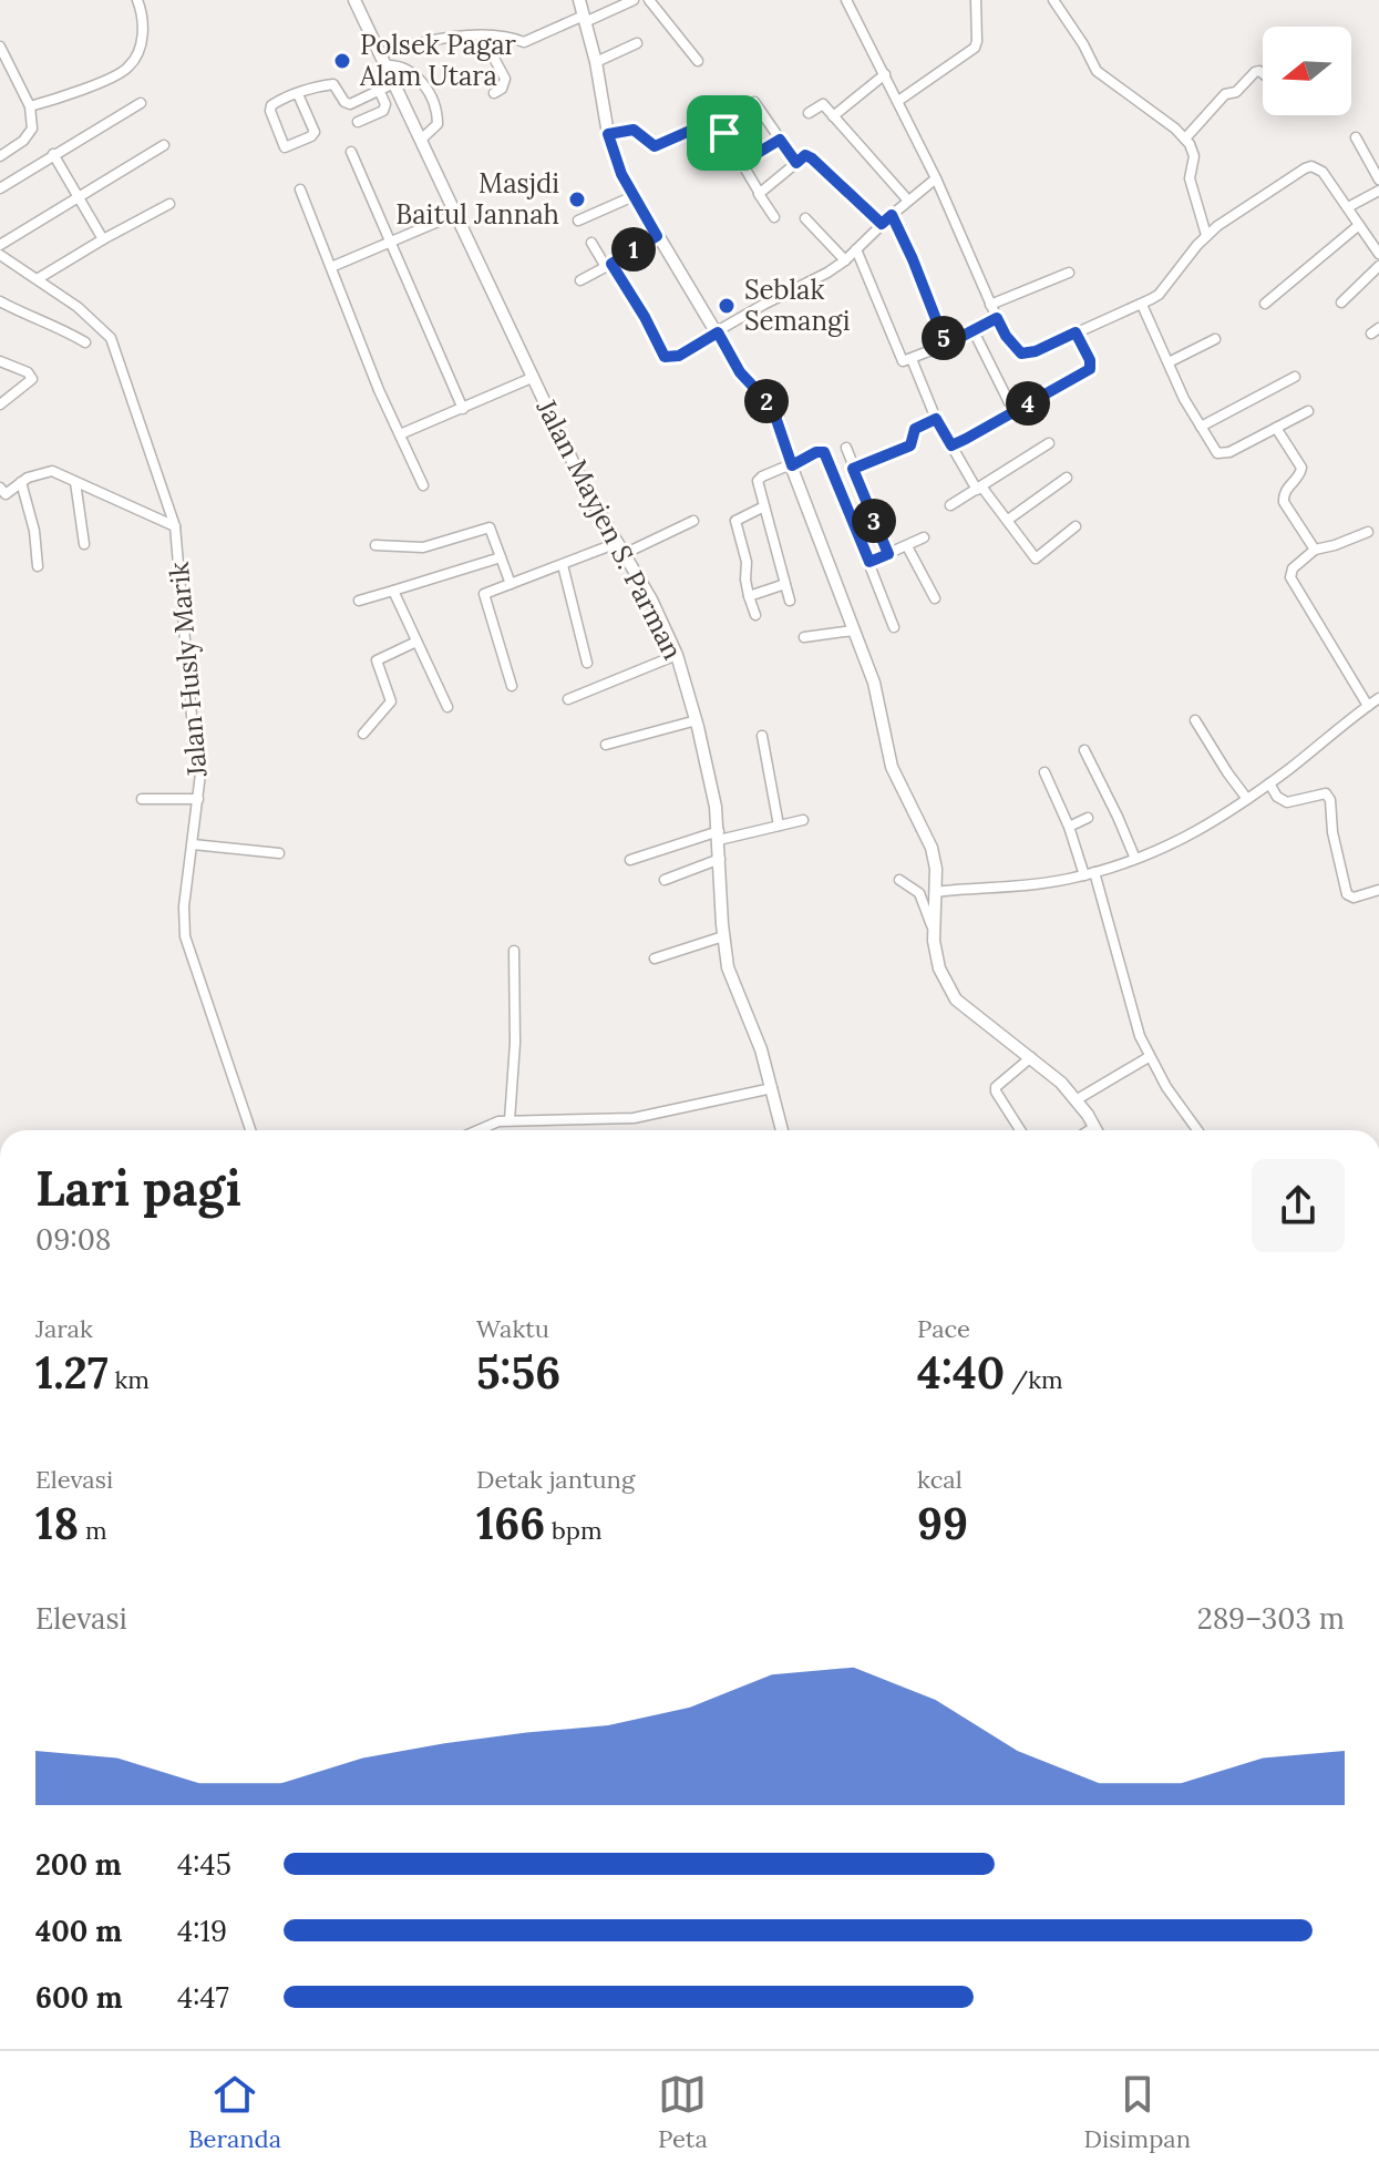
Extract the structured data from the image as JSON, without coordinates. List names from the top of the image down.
{
  "streets": {
    "street": ["Jalan Mayjen S. Parman", "Jalan Husly Marik"]
  },
  "places": ["Polsek Pagar Alam Utara", "Masjdi Baitul Jannah", "Seblak Semangi"],
  "north": "left",
  "page": {
    "pins": [
      "1",
      "5",
      "2",
      "4",
      "3"
    ],
    "heading": ["Lari pagi", "09:08"],
    "stats": [
      ["Jarak", "1.27 km"],
      ["Waktu", "5:56"],
      ["Pace", "4:40 /km"],
      ["Elevasi", "18 m"],
      ["Detak jantung", "166 bpm"],
      ["kcal", "99"]
    ],
    "chart": ["Elevasi", "289–303 m"],
    "list": [
      {
        "name": "200 m",
        "note": "4:45"
      },
      {
        "name": "400 m",
        "note": "4:19"
      },
      {
        "name": "600 m",
        "note": "4:47"
      }
    ],
    "tabs": ["Beranda", "Peta", "Disimpan"]
  }
}
